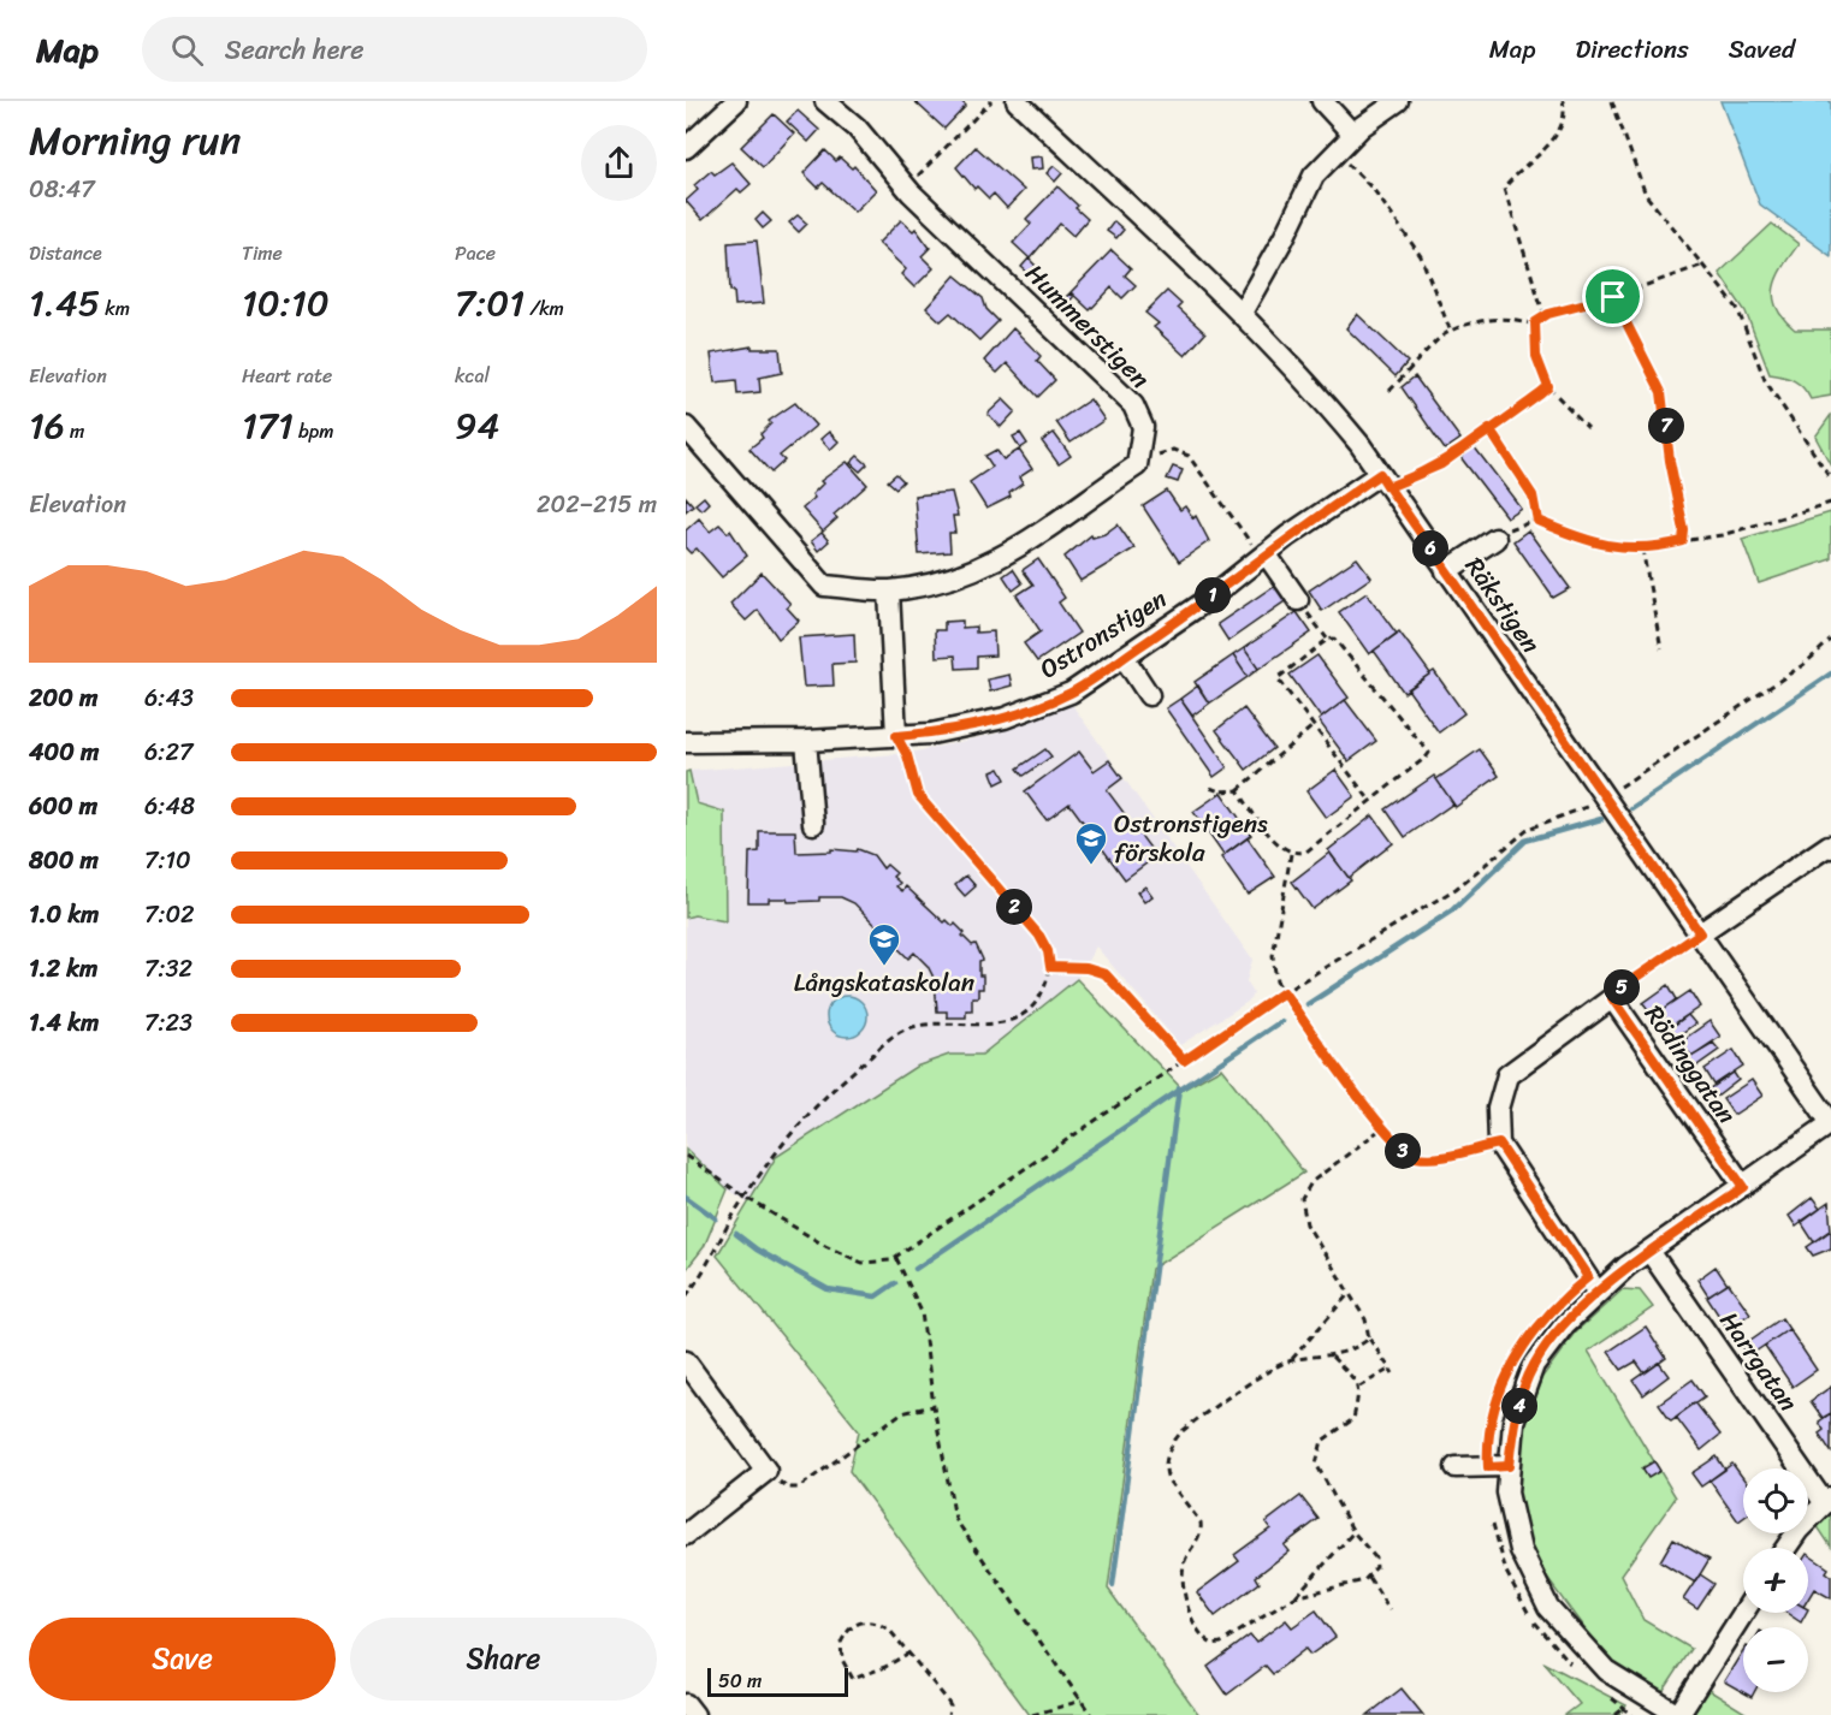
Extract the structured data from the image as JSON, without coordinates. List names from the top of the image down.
{
  "streets": {
    "street": [
      "Hummerstigen",
      "Räkstigen",
      "Ostronstigen",
      "Rödinggatan",
      "Harrgatan"
    ]
  },
  "crossings": [
    ["Räkstigen", "Ostronstigen"]
  ],
  "places": {
    "school or university": ["Ostronstigens förskola", "Långskataskolan"]
  },
  "scale_bar": "50 m",
  "page": {
    "header": "Map",
    "search": "Search here",
    "nav": ["Map", "Directions", "Saved"],
    "heading": ["Morning run", "08:47"],
    "stats": [
      ["Distance", "1.45 km"],
      ["Time", "10:10"],
      ["Pace", "7:01 /km"],
      ["Elevation", "16 m"],
      ["Heart rate", "171 bpm"],
      ["kcal", "94"]
    ],
    "pins": [
      "7",
      "6",
      "1",
      "2",
      "5",
      "3",
      "4"
    ],
    "chart": ["Elevation", "202–215 m"],
    "list": [
      {
        "name": "200 m",
        "note": "6:43"
      },
      {
        "name": "400 m",
        "note": "6:27"
      },
      {
        "name": "600 m",
        "note": "6:48"
      },
      {
        "name": "800 m",
        "note": "7:10"
      },
      {
        "name": "1.0 km",
        "note": "7:02"
      },
      {
        "name": "1.2 km",
        "note": "7:32"
      },
      {
        "name": "1.4 km",
        "note": "7:23"
      }
    ],
    "map_buttons": ["+", "−"],
    "buttons": ["Save", "Share"],
    "scale": "50 m"
  }
}
